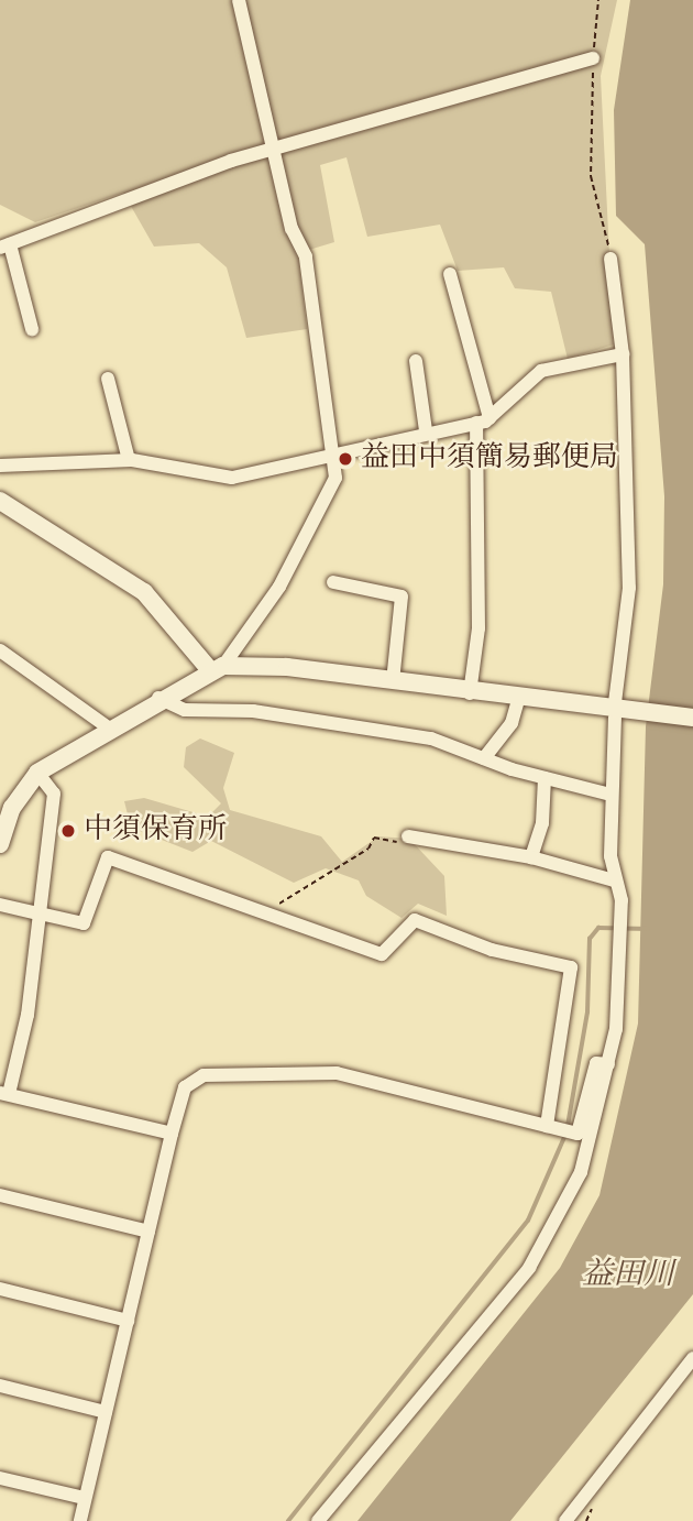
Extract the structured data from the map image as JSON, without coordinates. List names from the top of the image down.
{
  "water": ["益田川"],
  "places": ["益田中須簡易郵便局", "中須保育所"]
}
